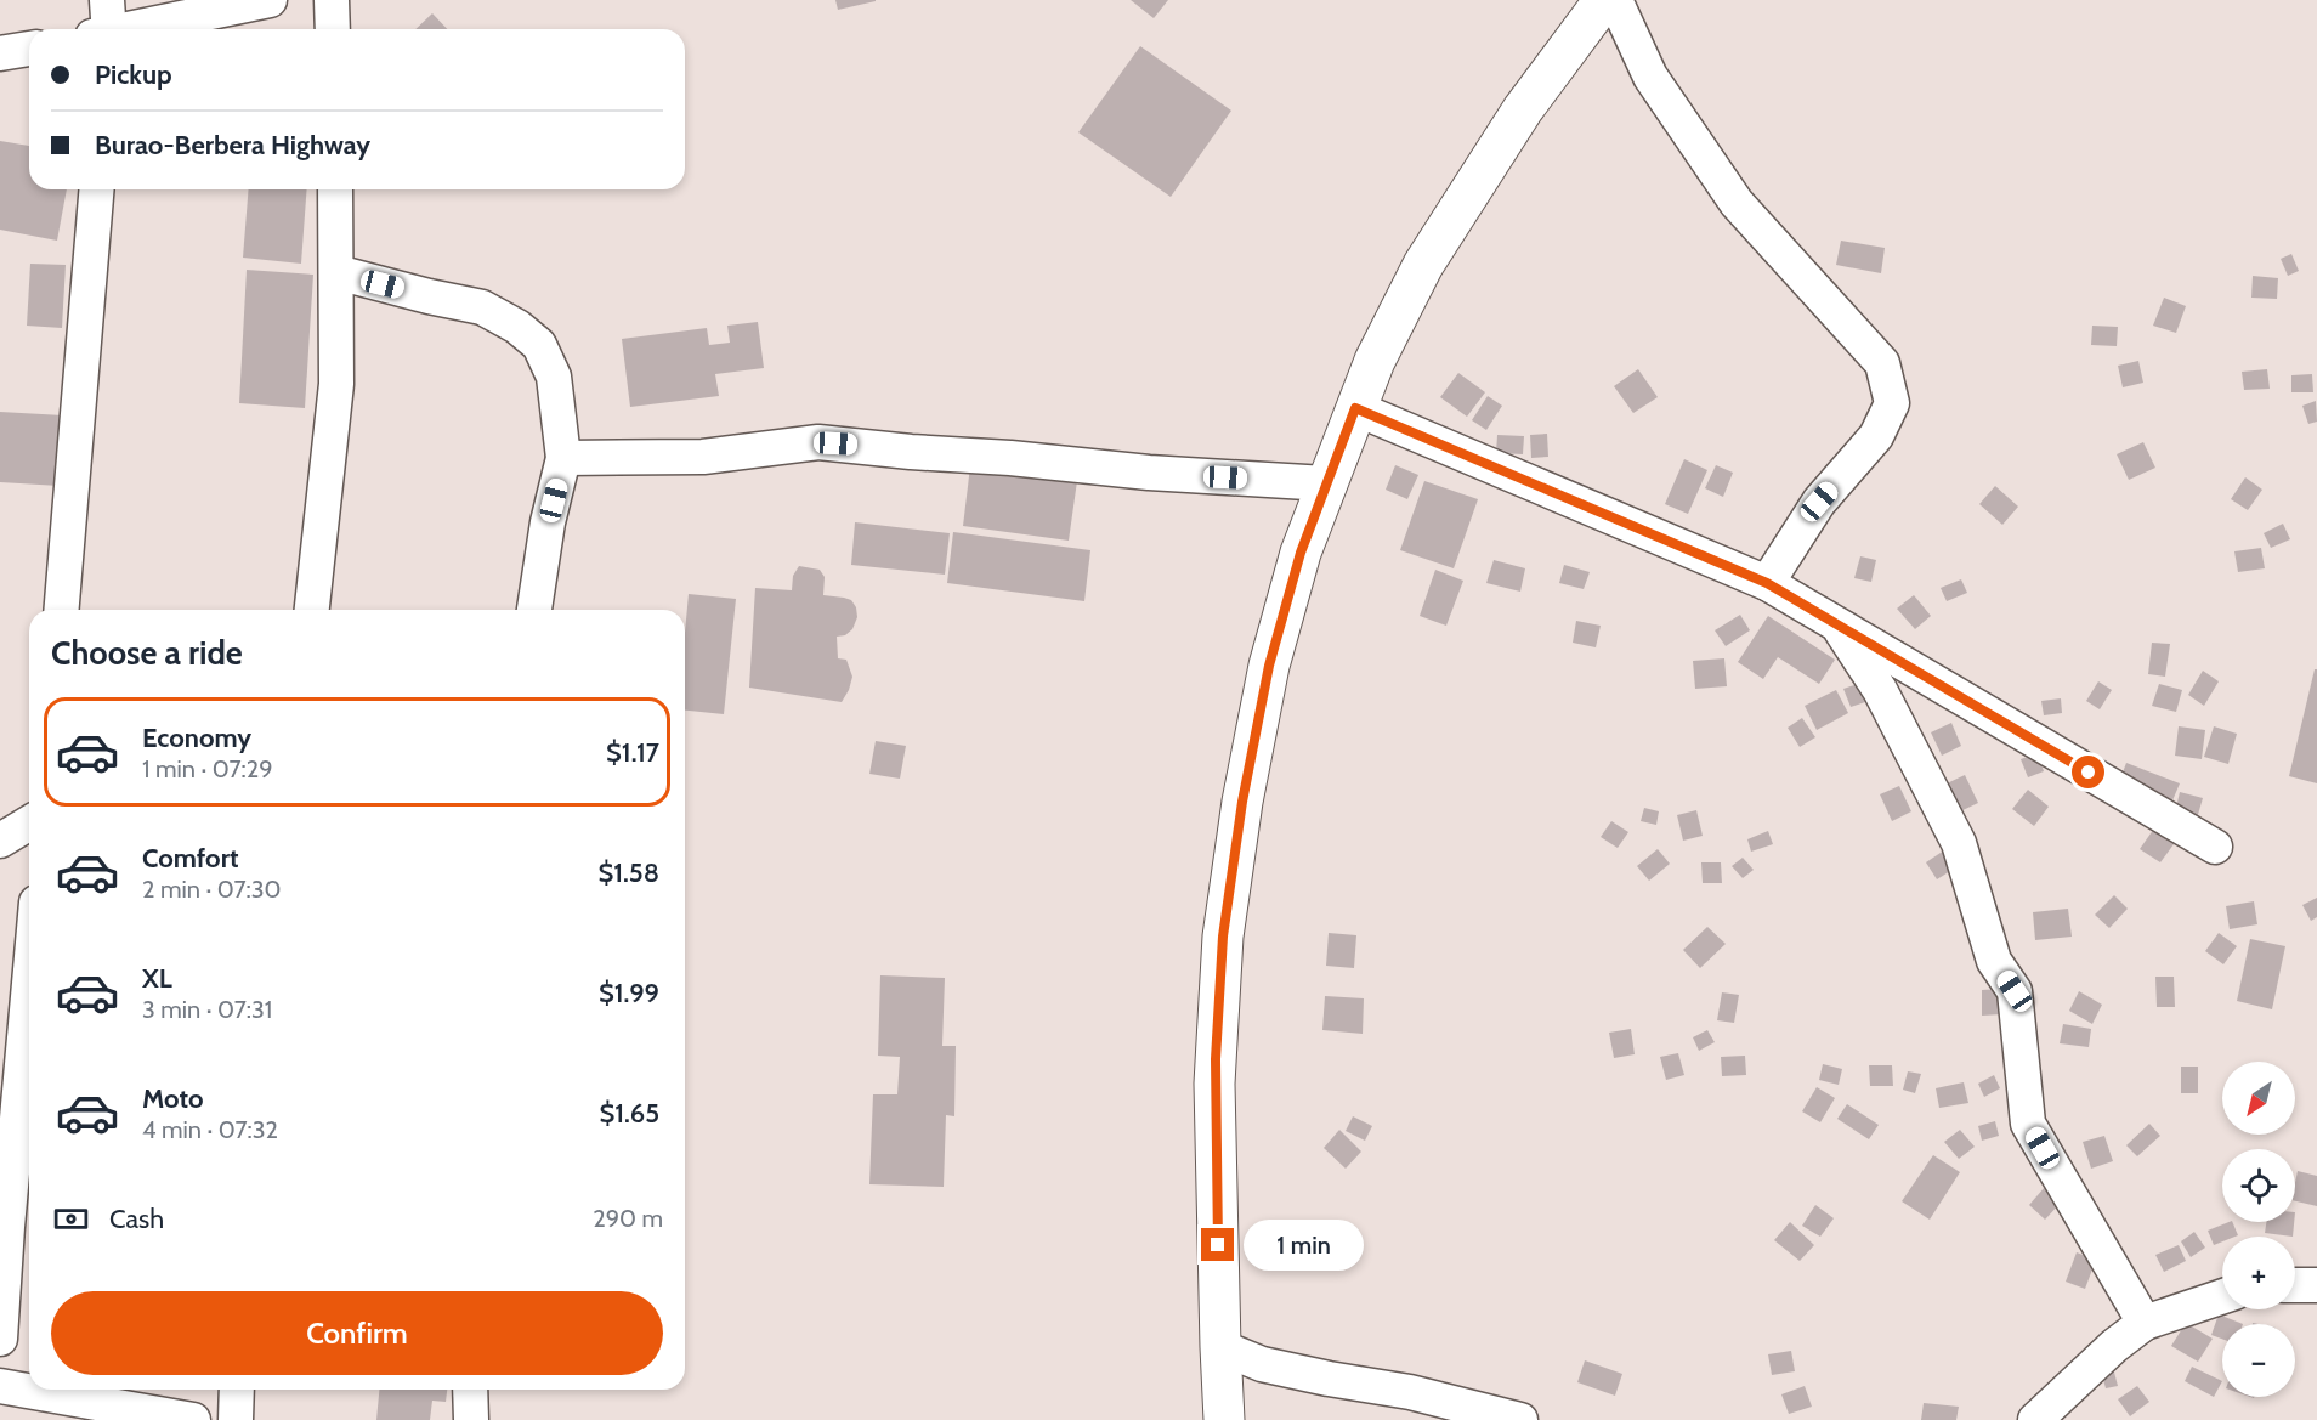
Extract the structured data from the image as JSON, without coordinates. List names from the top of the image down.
{
  "north": "bottom left",
  "page": {
    "banner": ["Pickup", "Burao-Berbera Highway"],
    "heading": "Choose a ride",
    "list": [
      {
        "name": "Economy",
        "note": "1 min · 07:29",
        "value": "$1.17"
      },
      {
        "name": "Comfort",
        "note": "2 min · 07:30",
        "value": "$1.58"
      },
      {
        "name": "XL",
        "note": "3 min · 07:31",
        "value": "$1.99"
      },
      {
        "name": "Moto",
        "note": "4 min · 07:32",
        "value": "$1.65"
      }
    ],
    "map_buttons": ["+", "−"],
    "pay": ["Cash", "290 m"],
    "bubble": "1 min",
    "buttons": "Confirm"
  }
}
